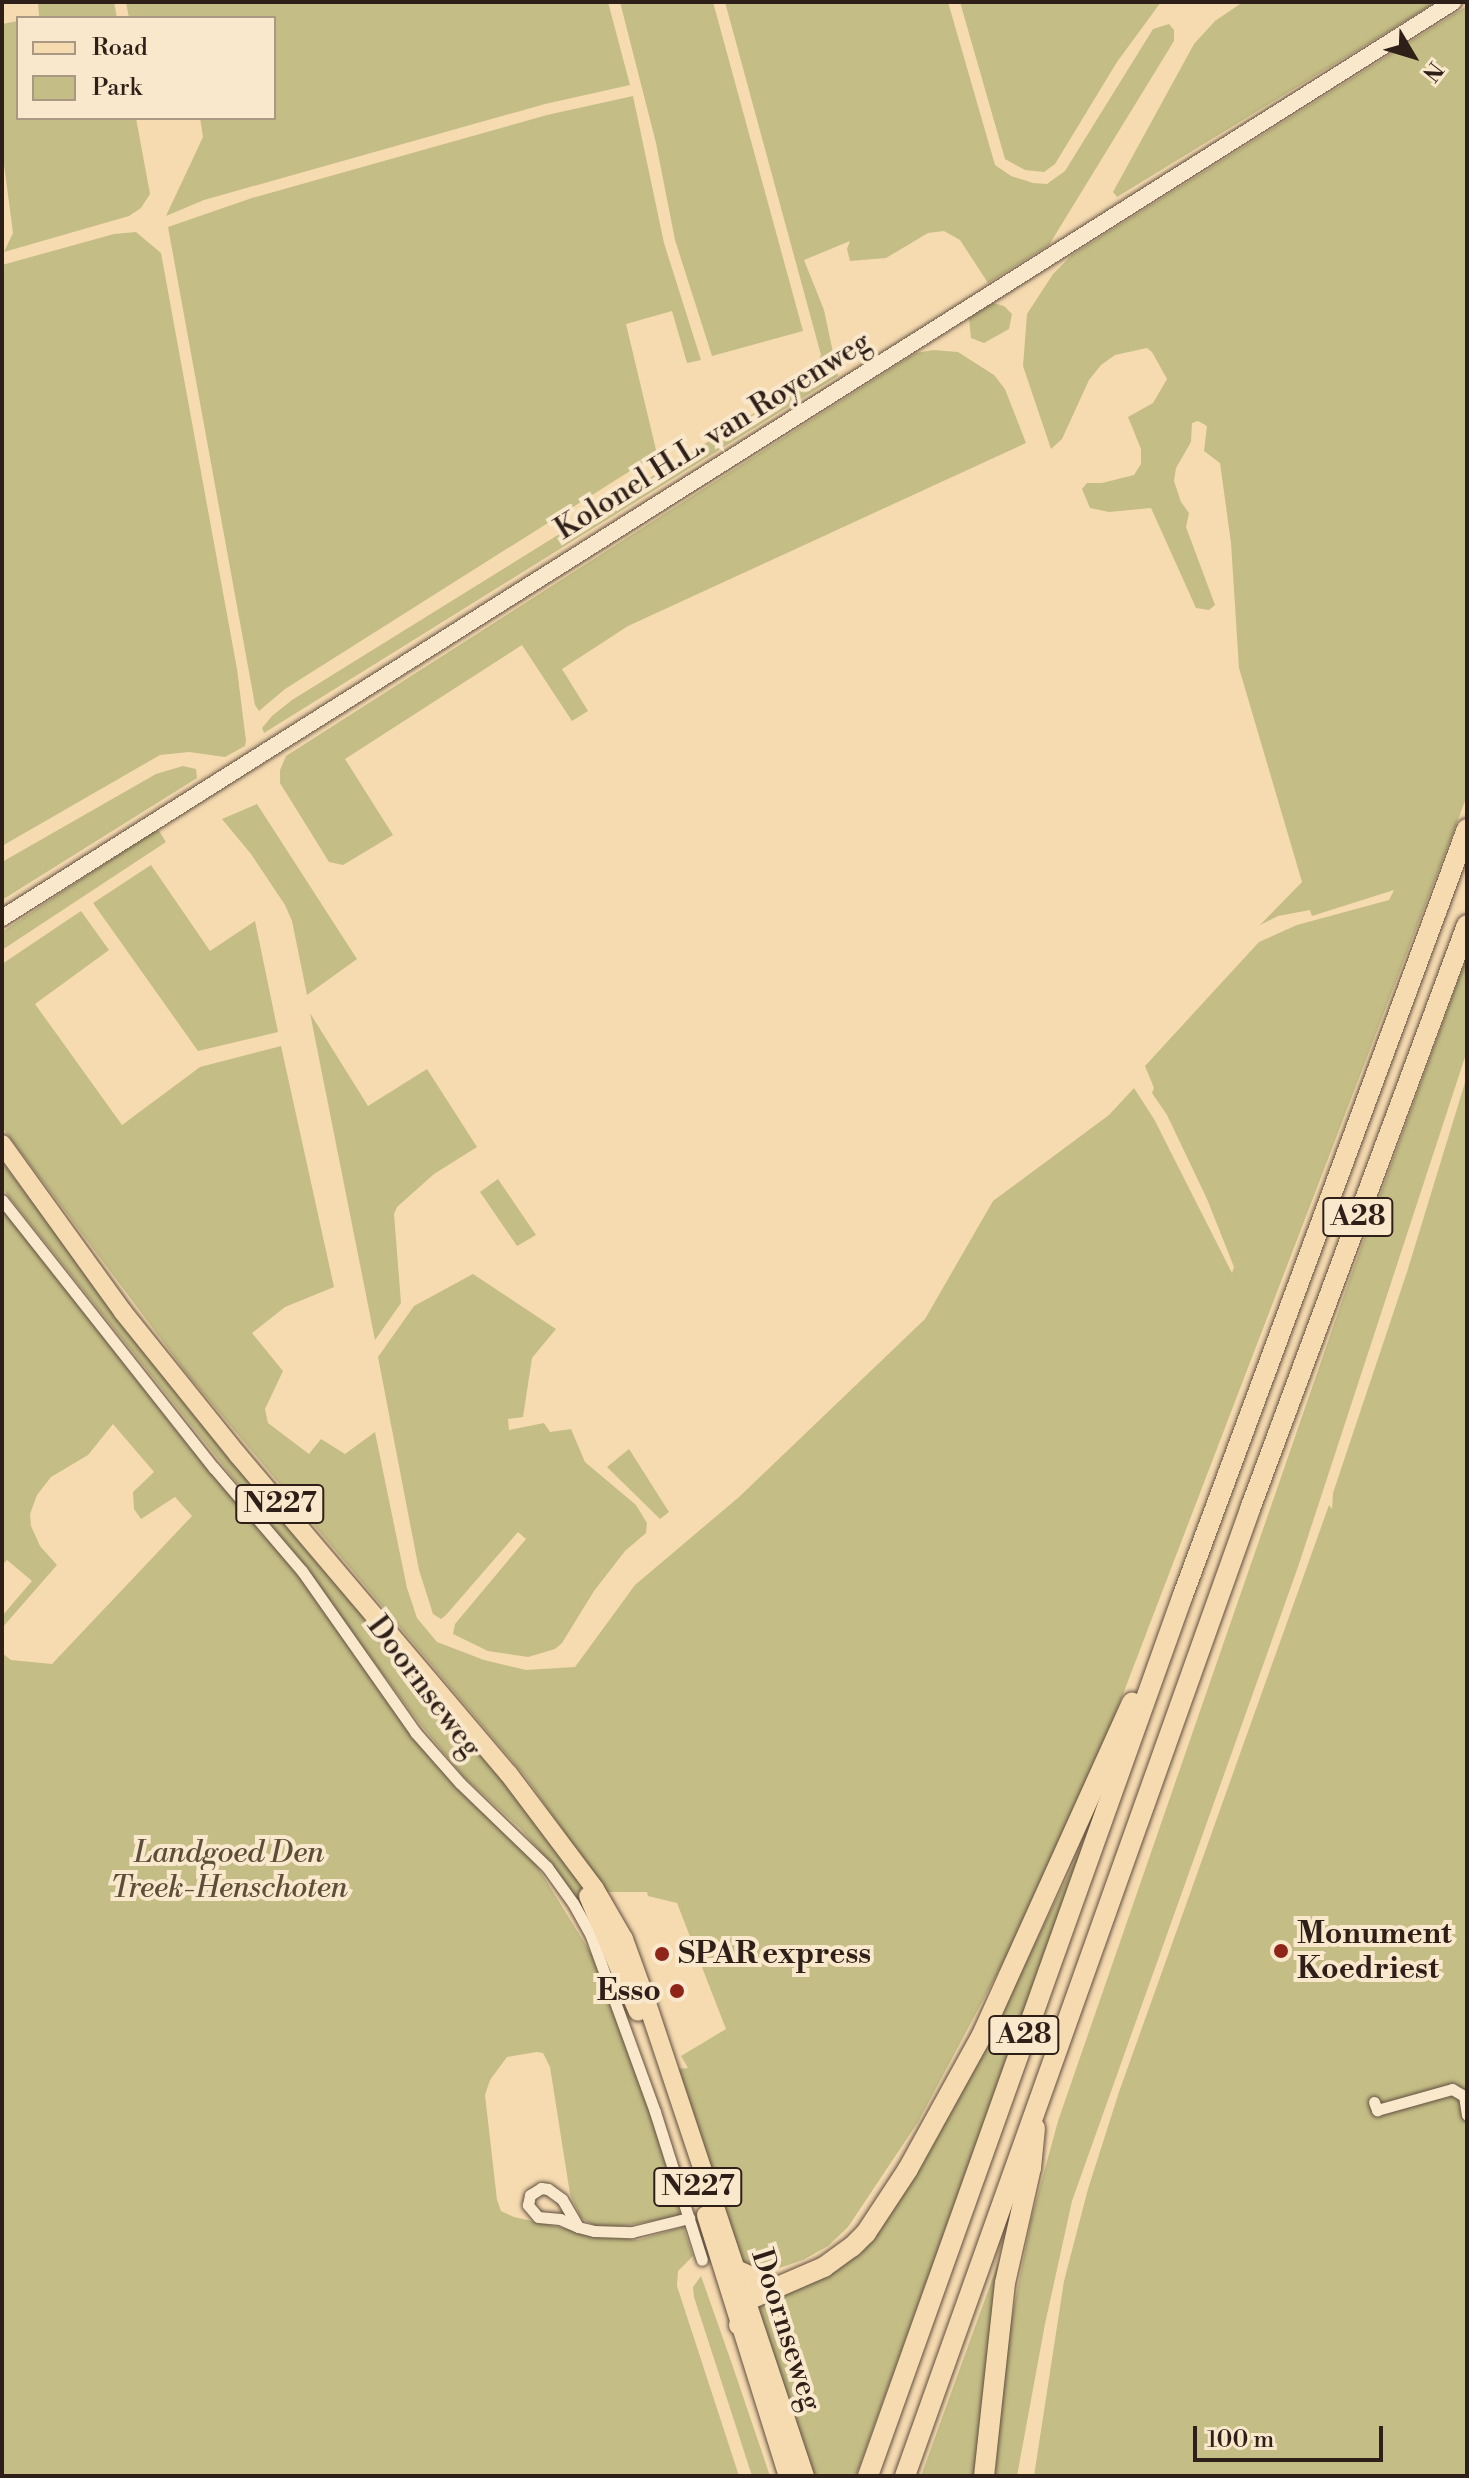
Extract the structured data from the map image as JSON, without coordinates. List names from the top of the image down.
{
  "streets": {
    "highway": ["A28"],
    "main road": ["N227", "Doornseweg"],
    "street": ["Kolonel H.L. van Royenweg"]
  },
  "crossings": [
    ["A28", "Doornseweg"]
  ],
  "parks": ["Landgoed Den Treek-Henschoten"],
  "places": ["Monument Koedriest", "SPAR express", "Esso"],
  "legend": ["Road", "Park"],
  "scale_bar": "100 m",
  "north": "bottom right"
}
